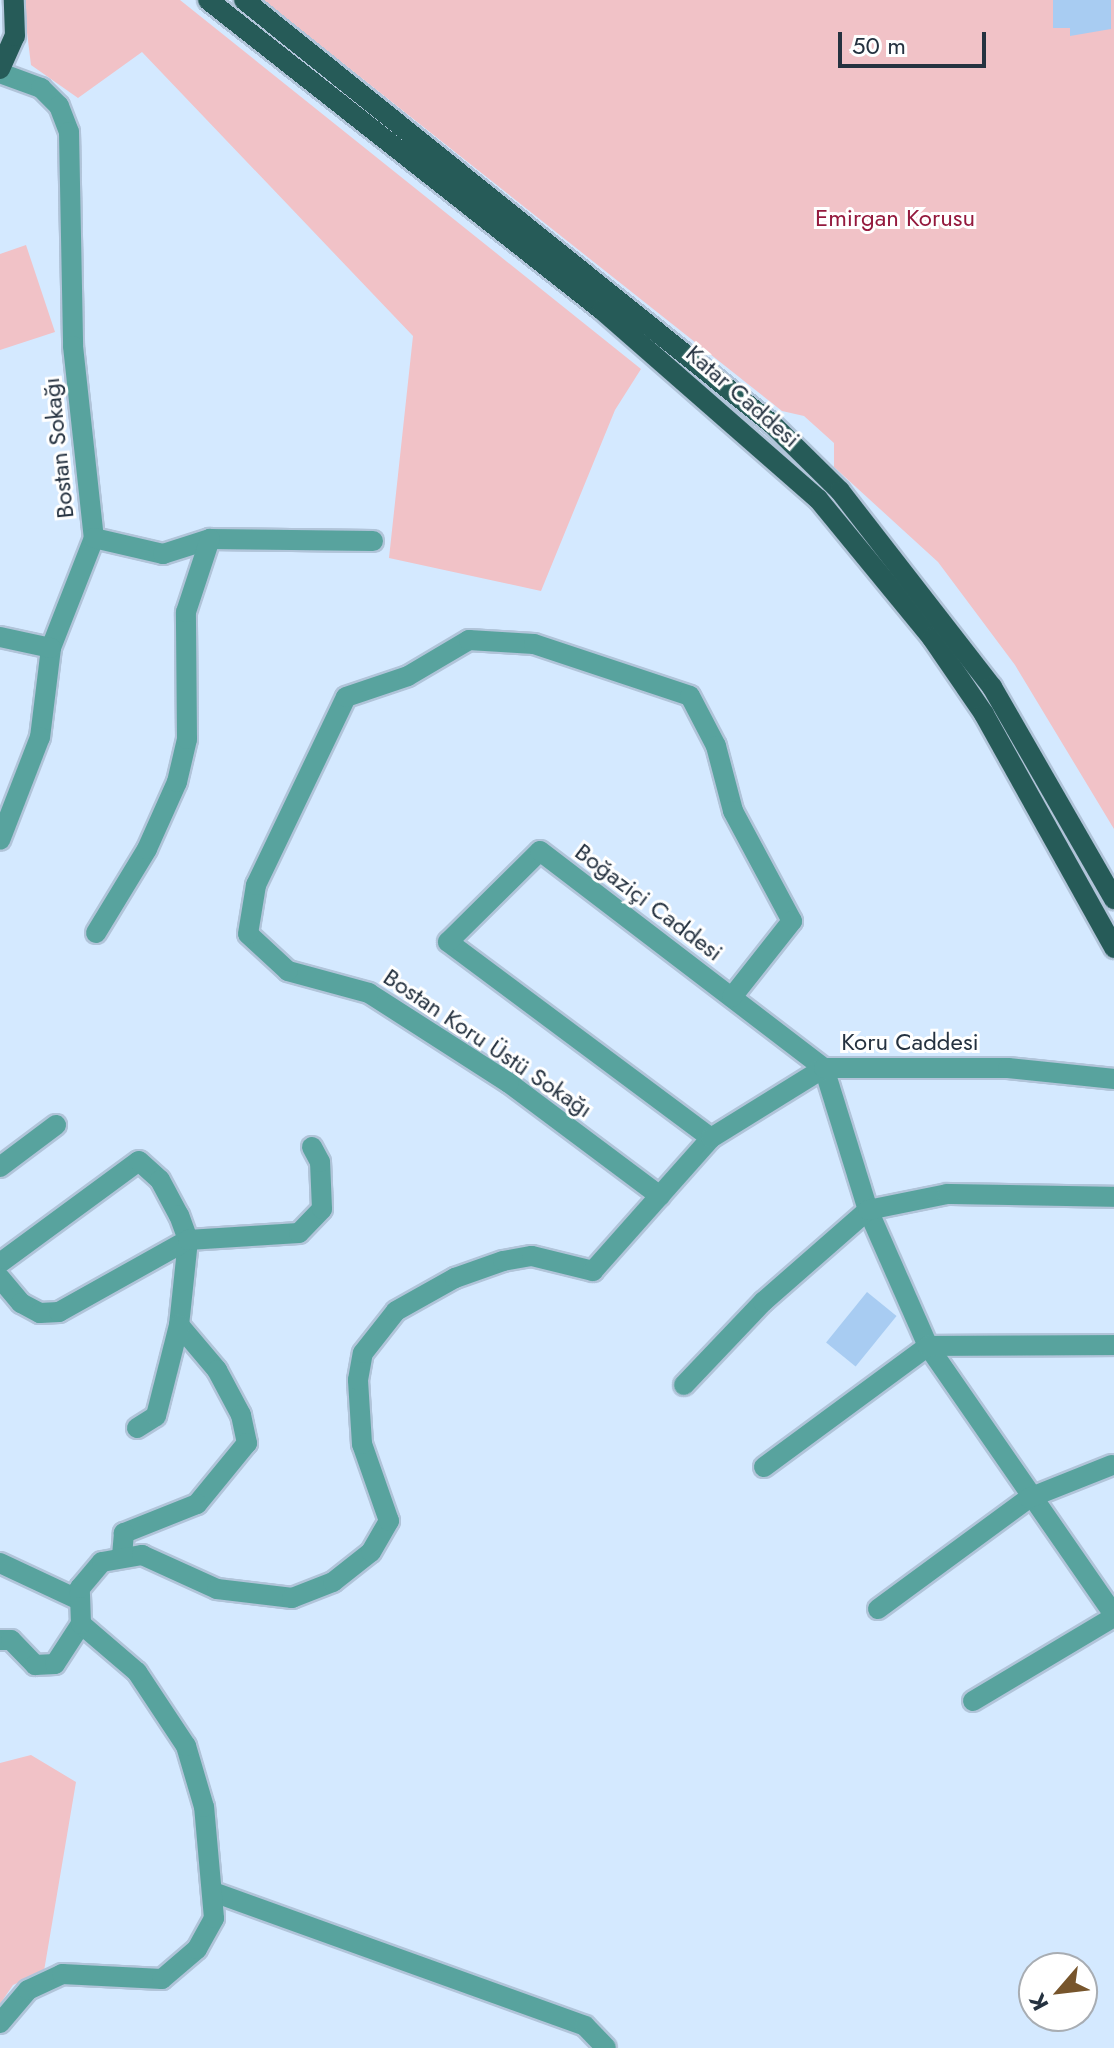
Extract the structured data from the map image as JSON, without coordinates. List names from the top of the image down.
{
  "streets": {
    "main road": ["Katar Caddesi"],
    "street": [
      "Bostan Sokağı",
      "Boğaziçi Caddesi",
      "Koru Caddesi",
      "Bostan Koru Üstü Sokağı"
    ]
  },
  "crossings": [
    ["Boğaziçi Caddesi", "Koru Caddesi"],
    ["Boğaziçi Caddesi", "Bostan Koru Üstü Sokağı"],
    ["Koru Caddesi", "Bostan Koru Üstü Sokağı"]
  ],
  "parks": ["Emirgan Korusu"],
  "scale_bar": "50 m",
  "north": "bottom left"
}
